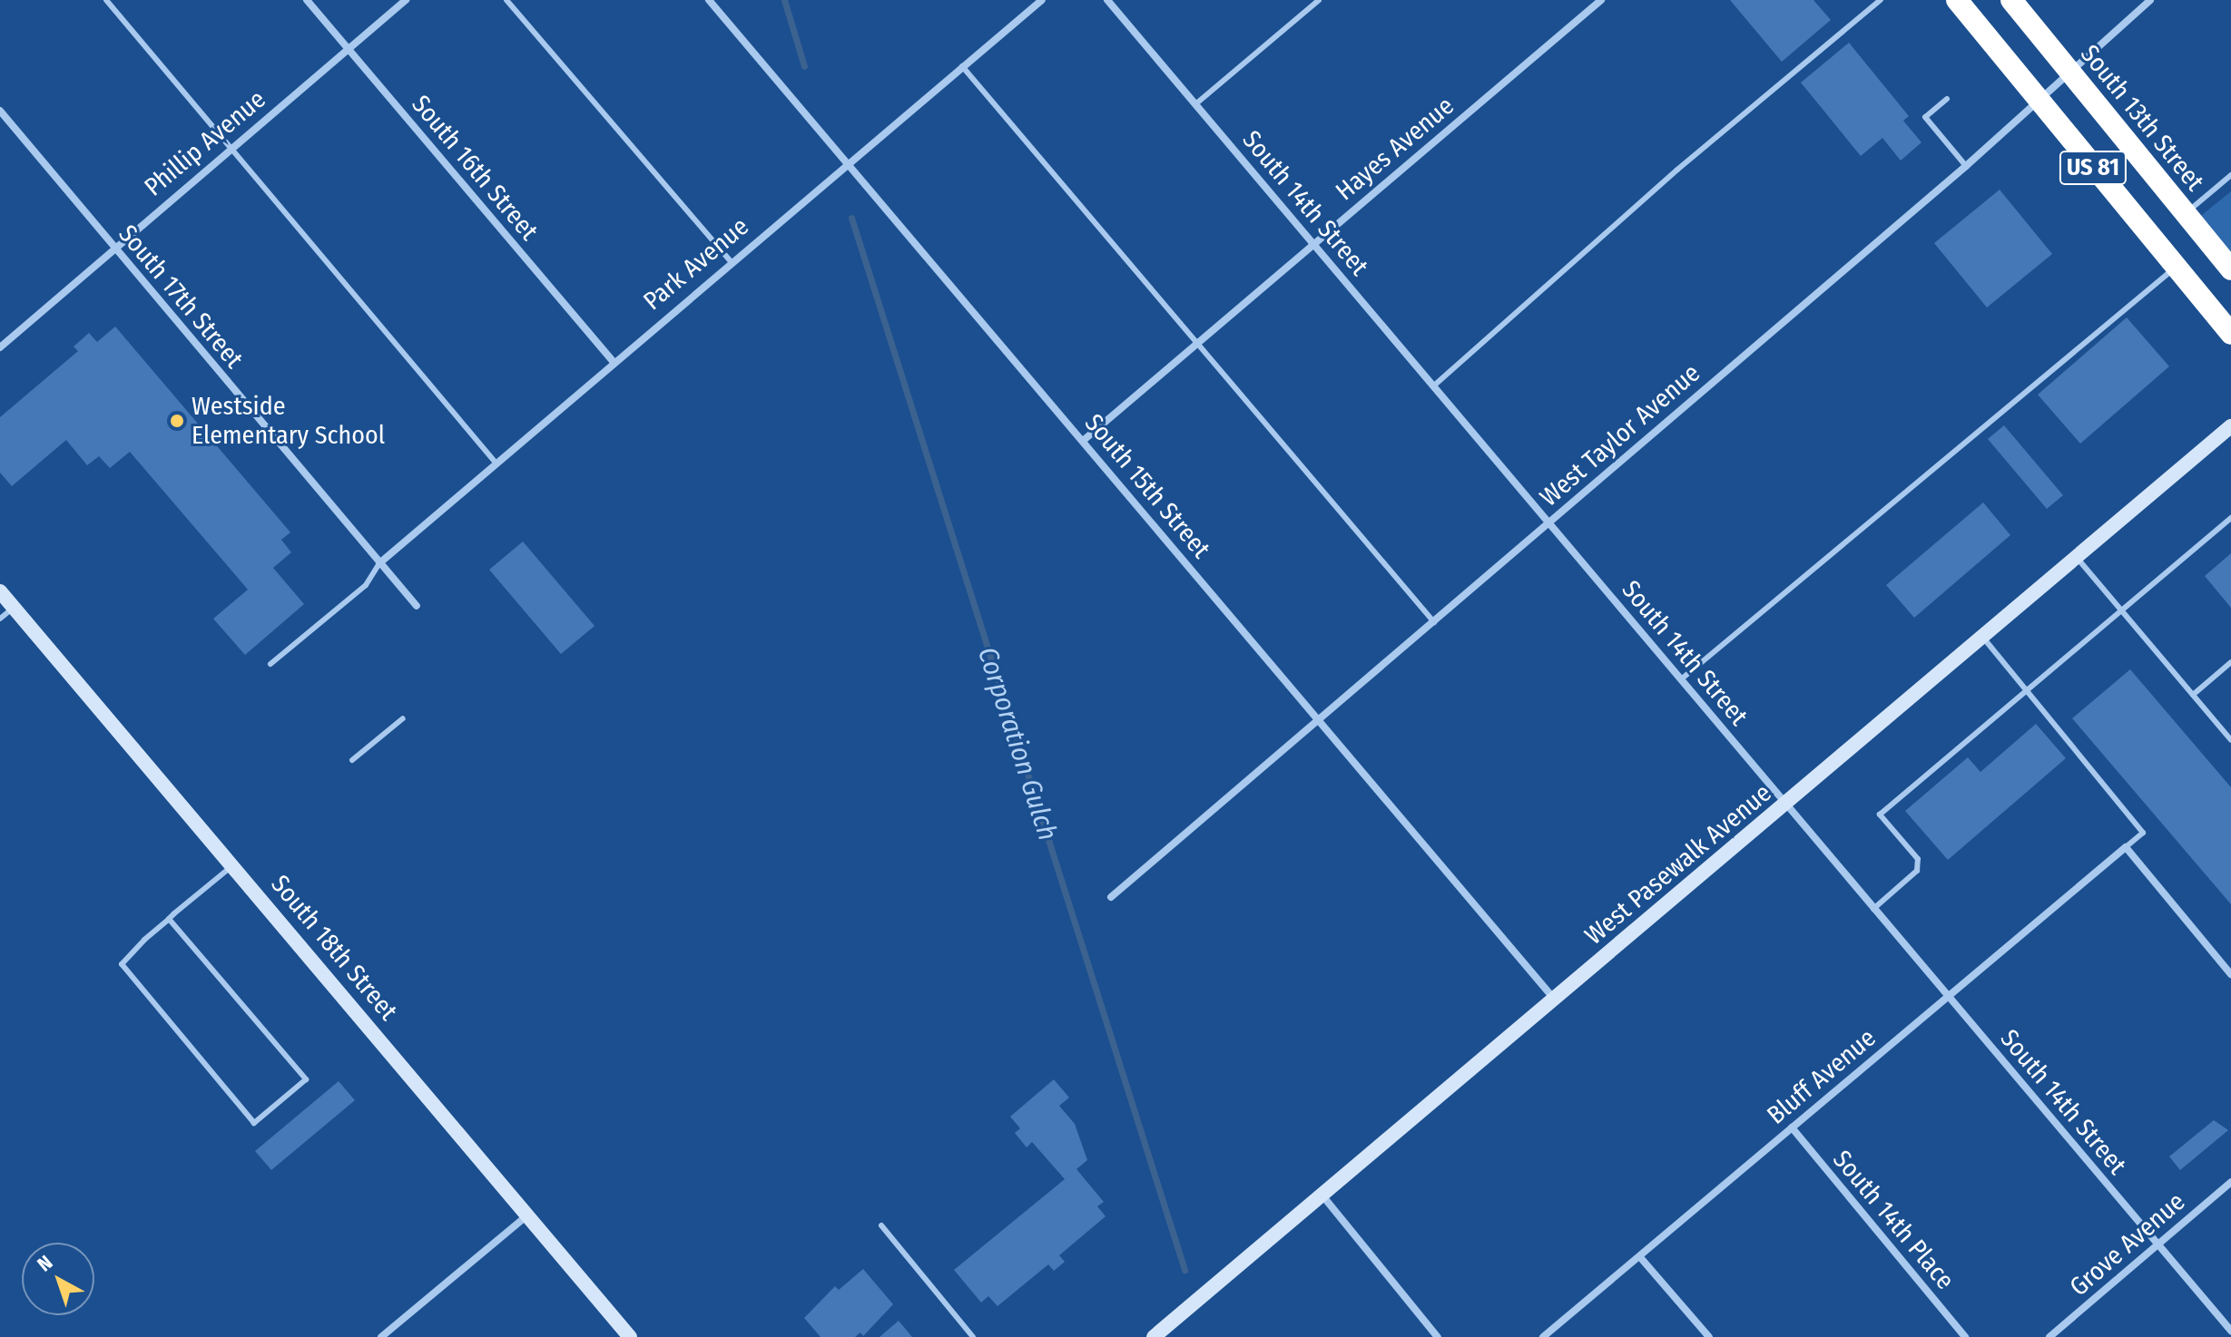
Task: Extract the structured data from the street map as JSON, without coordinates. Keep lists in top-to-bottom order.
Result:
{
  "streets": {
    "highway": ["South 13th Street", "US 81"],
    "street": [
      "Phillip Avenue",
      "Hayes Avenue",
      "South 16th Street",
      "South 14th Street",
      "Park Avenue",
      "South 17th Street",
      "West Taylor Avenue",
      "South 15th Street",
      "West Pasewalk Avenue",
      "South 18th Street",
      "Bluff Avenue",
      "South 14th Place",
      "Grove Avenue"
    ]
  },
  "crossings": [
    ["South 13th Street", "West Taylor Avenue"],
    ["Phillip Avenue", "South 16th Street"],
    ["Phillip Avenue", "South 17th Street"],
    ["Hayes Avenue", "South 14th Street"],
    ["Hayes Avenue", "South 15th Street"],
    ["South 16th Street", "Park Avenue"],
    ["US 81", "West Taylor Avenue"],
    ["South 14th Street", "West Taylor Avenue"],
    ["South 14th Street", "West Pasewalk Avenue"],
    ["South 14th Street", "Bluff Avenue"],
    ["South 14th Street", "Grove Avenue"],
    ["Park Avenue", "South 17th Street"],
    ["Park Avenue", "South 15th Street"],
    ["West Taylor Avenue", "South 15th Street"],
    ["South 15th Street", "West Pasewalk Avenue"],
    ["Bluff Avenue", "South 14th Place"]
  ],
  "water": ["Corporation Gulch"],
  "places": ["Westside Elementary School"],
  "north": "top left"
}
